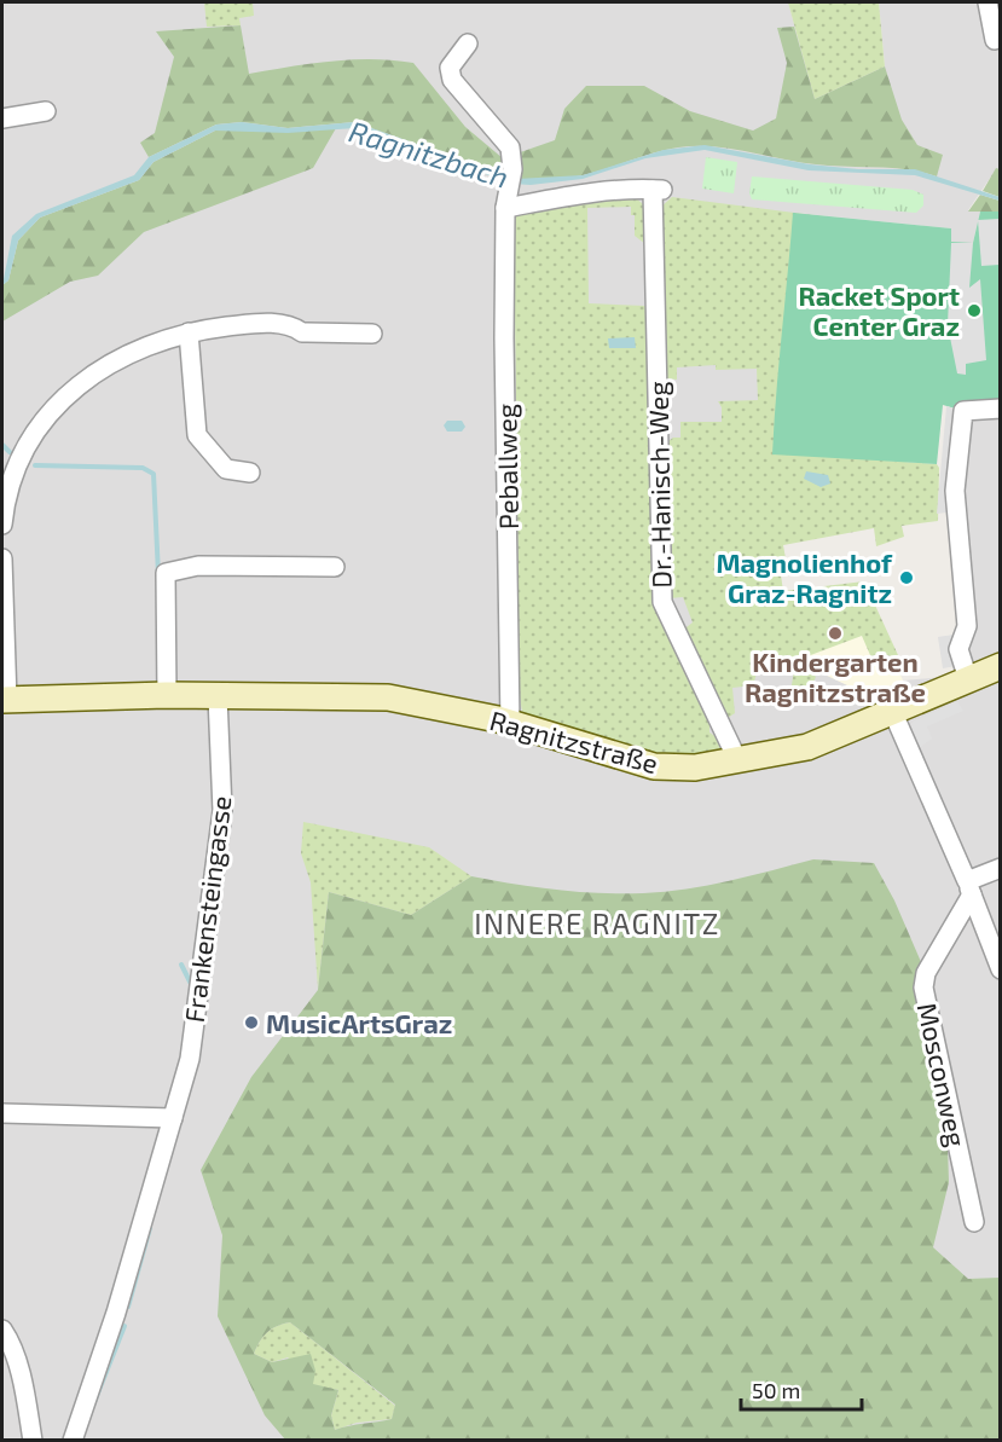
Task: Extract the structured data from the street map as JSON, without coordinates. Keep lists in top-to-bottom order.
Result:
{
  "streets": {
    "main road": ["Ragnitzstraße"],
    "street": [
      "Peballweg",
      "Dr.-Hanisch-Weg",
      "Frankensteingasse",
      "Mosconweg"
    ]
  },
  "crossings": [
    ["Peballweg", "Dr.-Hanisch-Weg"],
    ["Peballweg", "Ragnitzstraße"],
    ["Dr.-Hanisch-Weg", "Ragnitzstraße"],
    ["Ragnitzstraße", "Frankensteingasse"]
  ],
  "districts": ["INNERE RAGNITZ"],
  "water": ["Ragnitzbach"],
  "places": [
    "Racket Sport Center Graz",
    "Magnolienhof Graz-Ragnitz",
    "Kindergarten Ragnitzstraße",
    "MusicArtsGraz"
  ],
  "scale_bar": "50 m"
}
